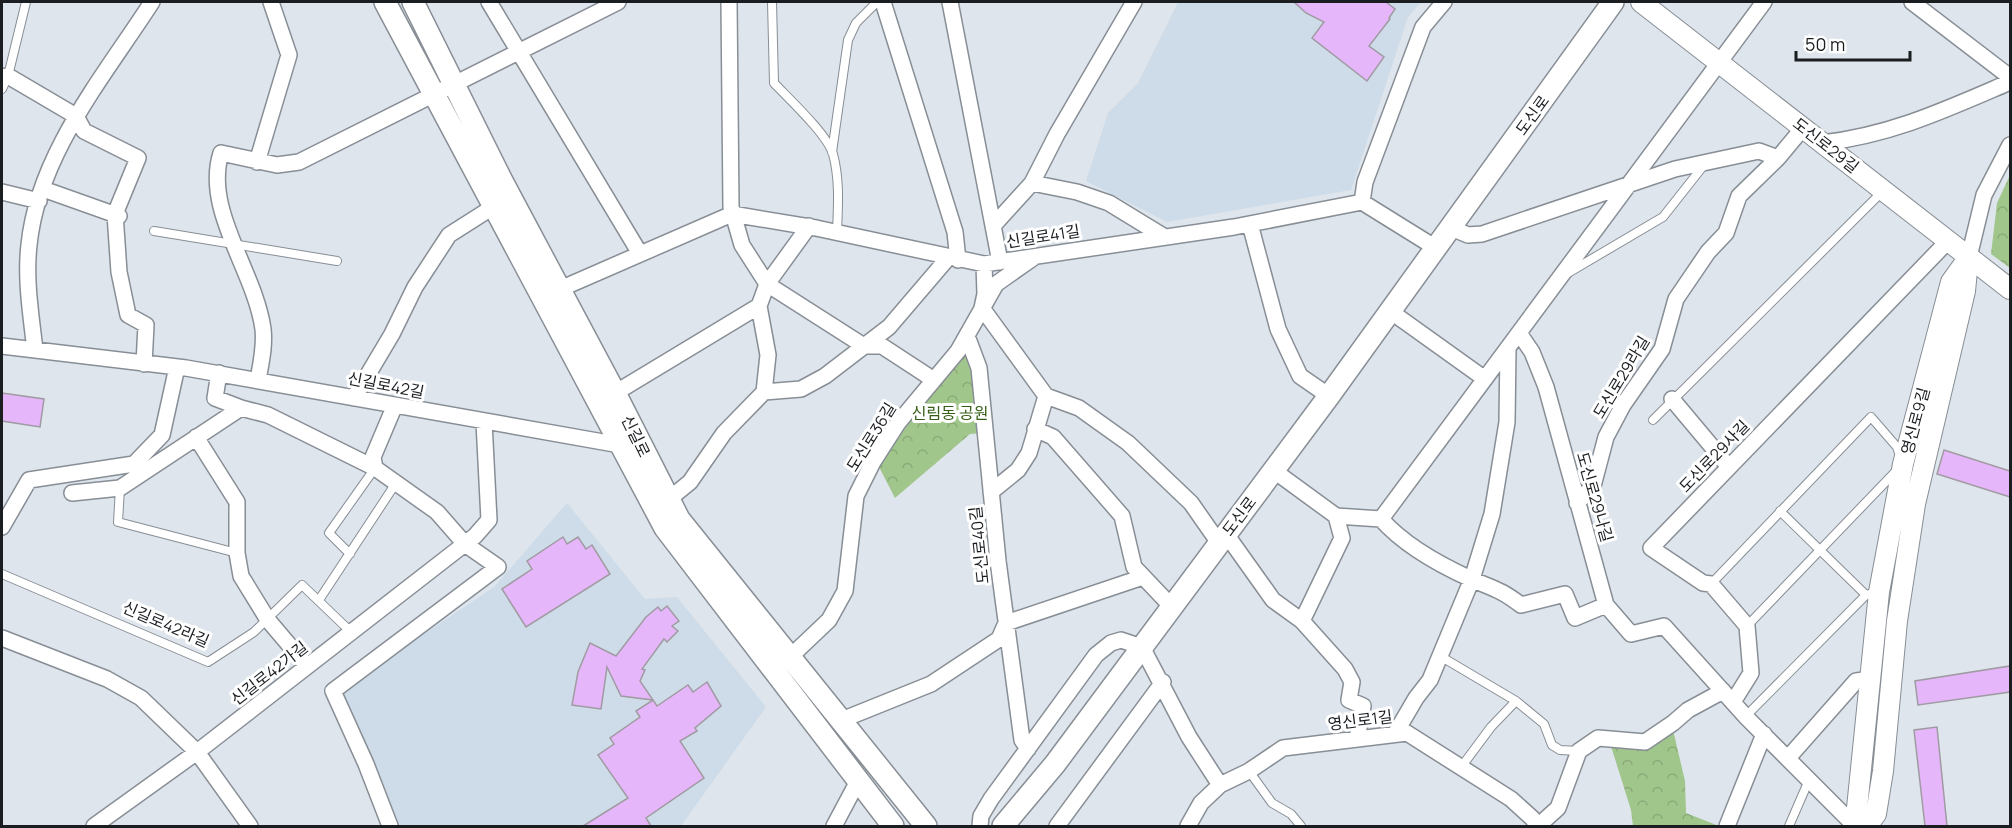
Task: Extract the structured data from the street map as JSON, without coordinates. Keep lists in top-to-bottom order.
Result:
{
  "streets": {
    "main road": ["도신로", "신길로"],
    "street": [
      "도신로29길",
      "신길로41길",
      "도신로29라길",
      "신길로42길",
      "영신로9길",
      "도신로36길",
      "도신로29사길",
      "도신로29나길",
      "도신로40길",
      "신길로42가길",
      "영신로1길"
    ],
    "lane": ["신길로42라길"]
  },
  "crossings": [
    ["도신로29길", "도신로29라길"],
    ["도신로29길", "영신로9길"],
    ["도신로29길", "도신로29사길"],
    ["신길로41길", "도신로36길"],
    ["도신로29라길", "도신로29나길"],
    ["신길로42길", "신길로"],
    ["신길로42길", "신길로42가길"],
    ["신길로", "도신로36길"],
    ["도신로36길", "도신로40길"],
    ["신길로42라길", "신길로42가길"]
  ],
  "parks": ["신림동 공원"],
  "scale_bar": "50 m"
}
